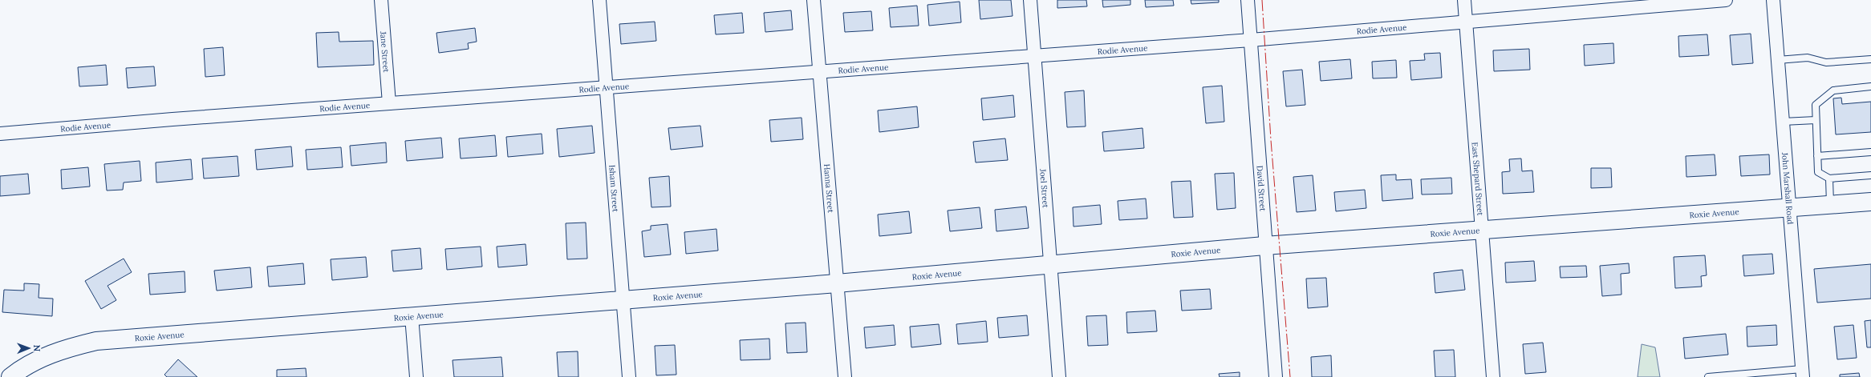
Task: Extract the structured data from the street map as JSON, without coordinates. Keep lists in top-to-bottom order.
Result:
{
  "streets": {
    "street": [
      "Rodie Avenue",
      "Jane Street",
      "East Shepard Street",
      "Isham Street",
      "Hanna Street",
      "Joel Street",
      "David Street",
      "John Marshall Road",
      "Roxie Avenue"
    ]
  },
  "crossings": [
    ["Rodie Avenue", "Jane Street"],
    ["Rodie Avenue", "East Shepard Street"],
    ["Rodie Avenue", "Isham Street"],
    ["Rodie Avenue", "Hanna Street"],
    ["Rodie Avenue", "Joel Street"],
    ["Rodie Avenue", "David Street"],
    ["East Shepard Street", "Roxie Avenue"],
    ["Isham Street", "Roxie Avenue"],
    ["Hanna Street", "Roxie Avenue"],
    ["Joel Street", "Roxie Avenue"],
    ["David Street", "Roxie Avenue"],
    ["John Marshall Road", "Roxie Avenue"]
  ],
  "north": "right"
}
